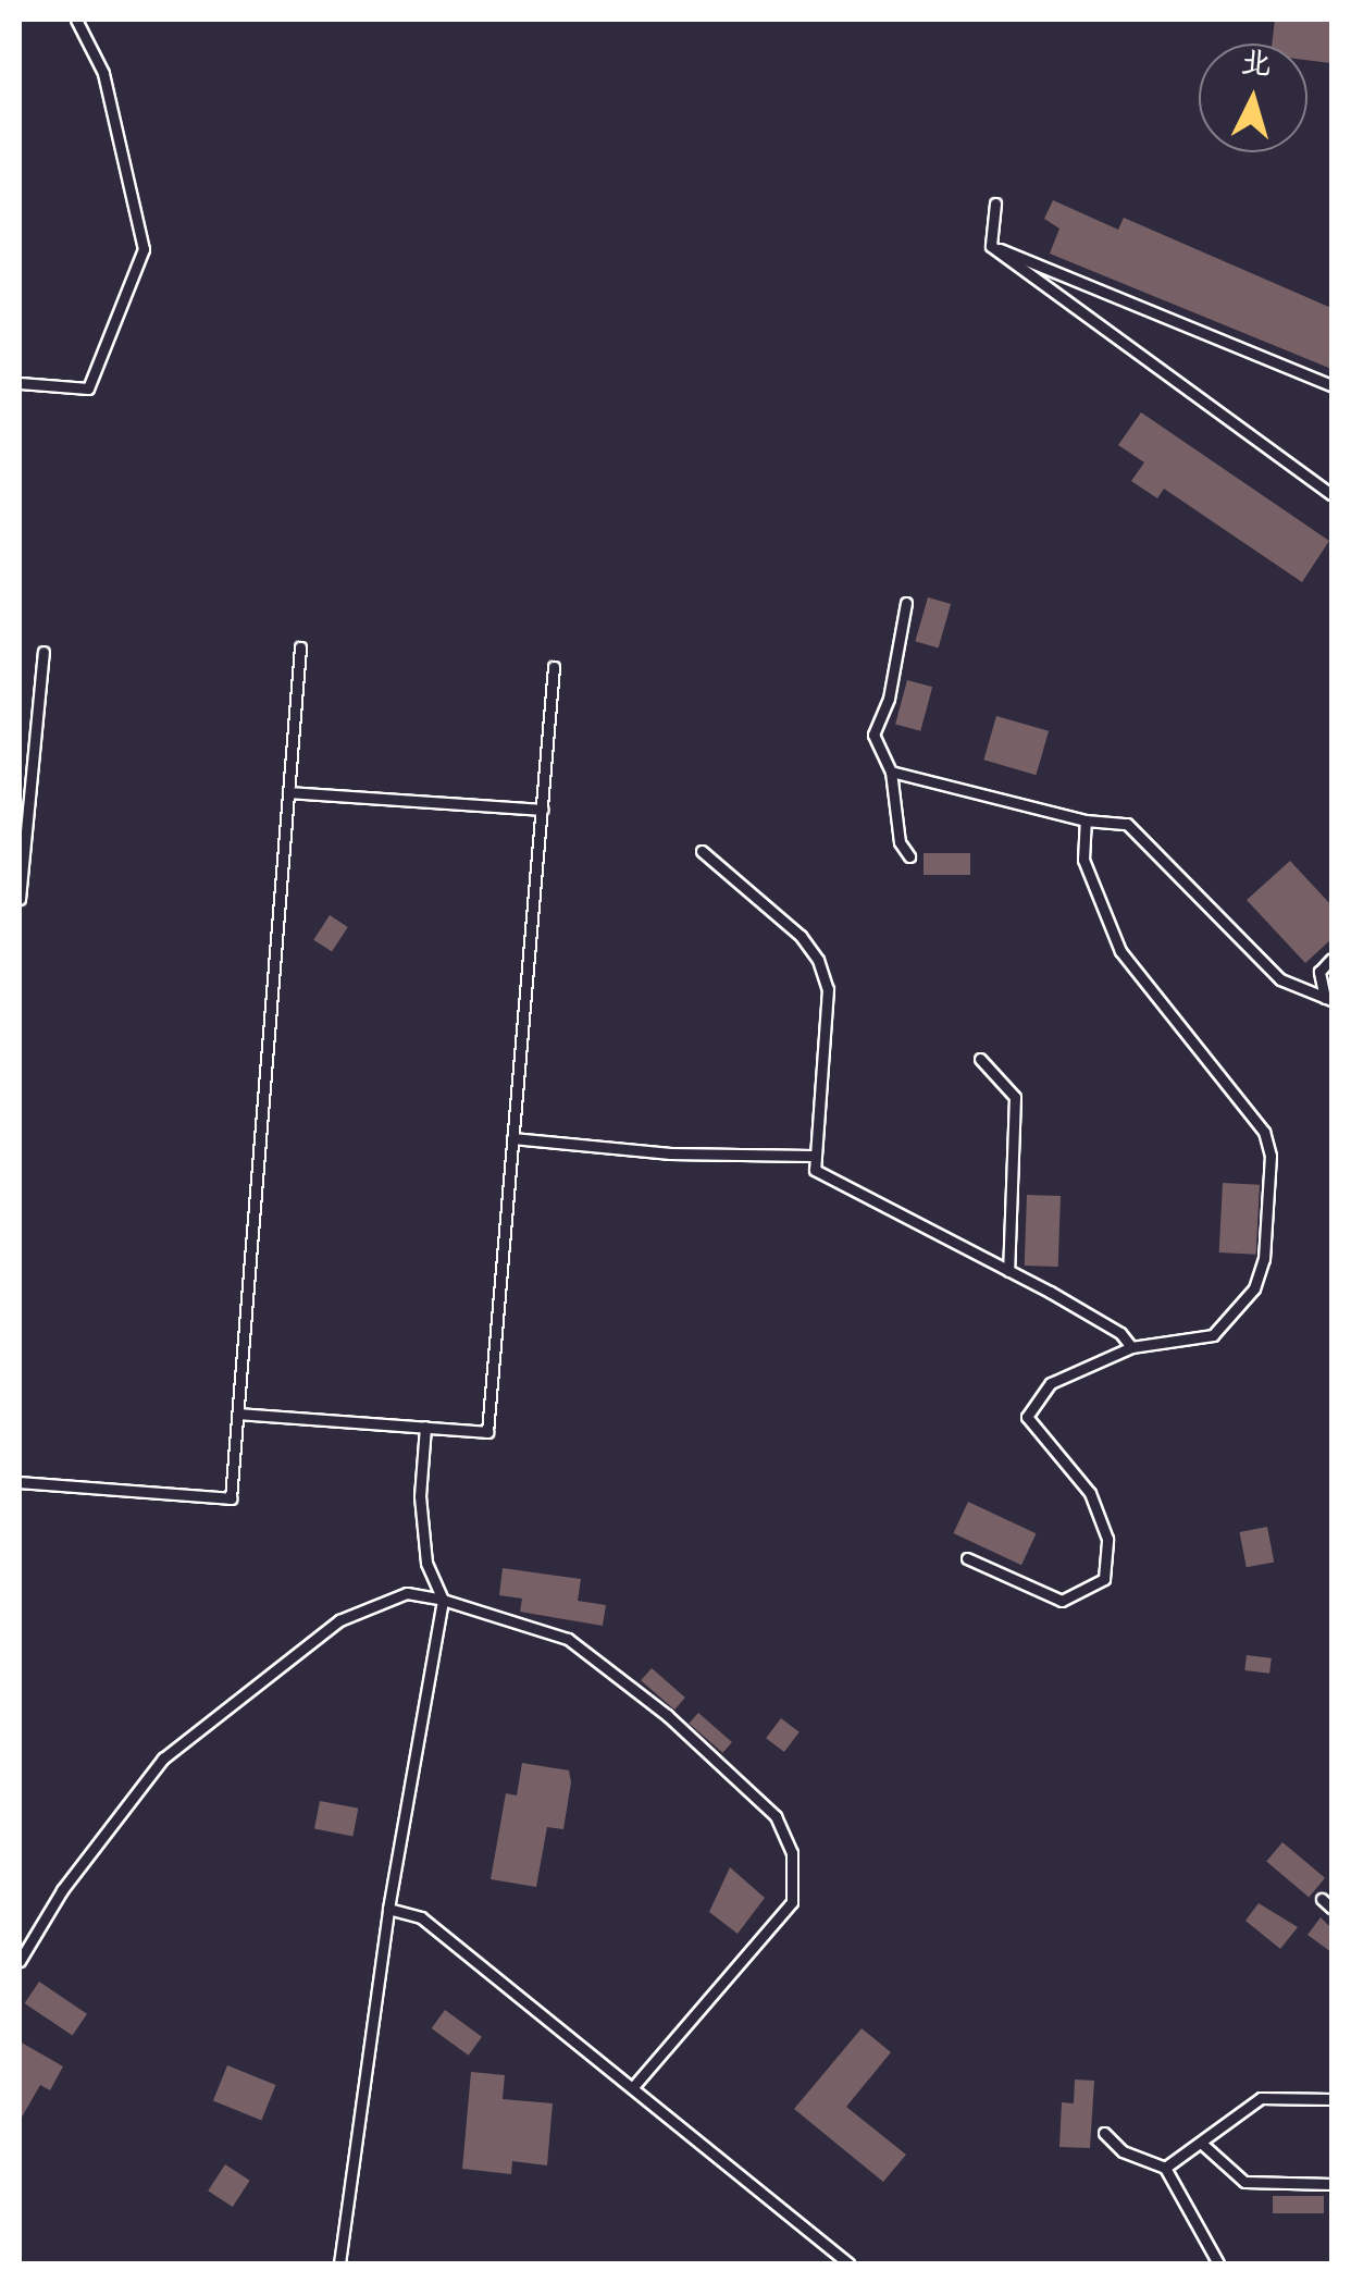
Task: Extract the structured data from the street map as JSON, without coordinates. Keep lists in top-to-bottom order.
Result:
{
  "north": "top"
}
